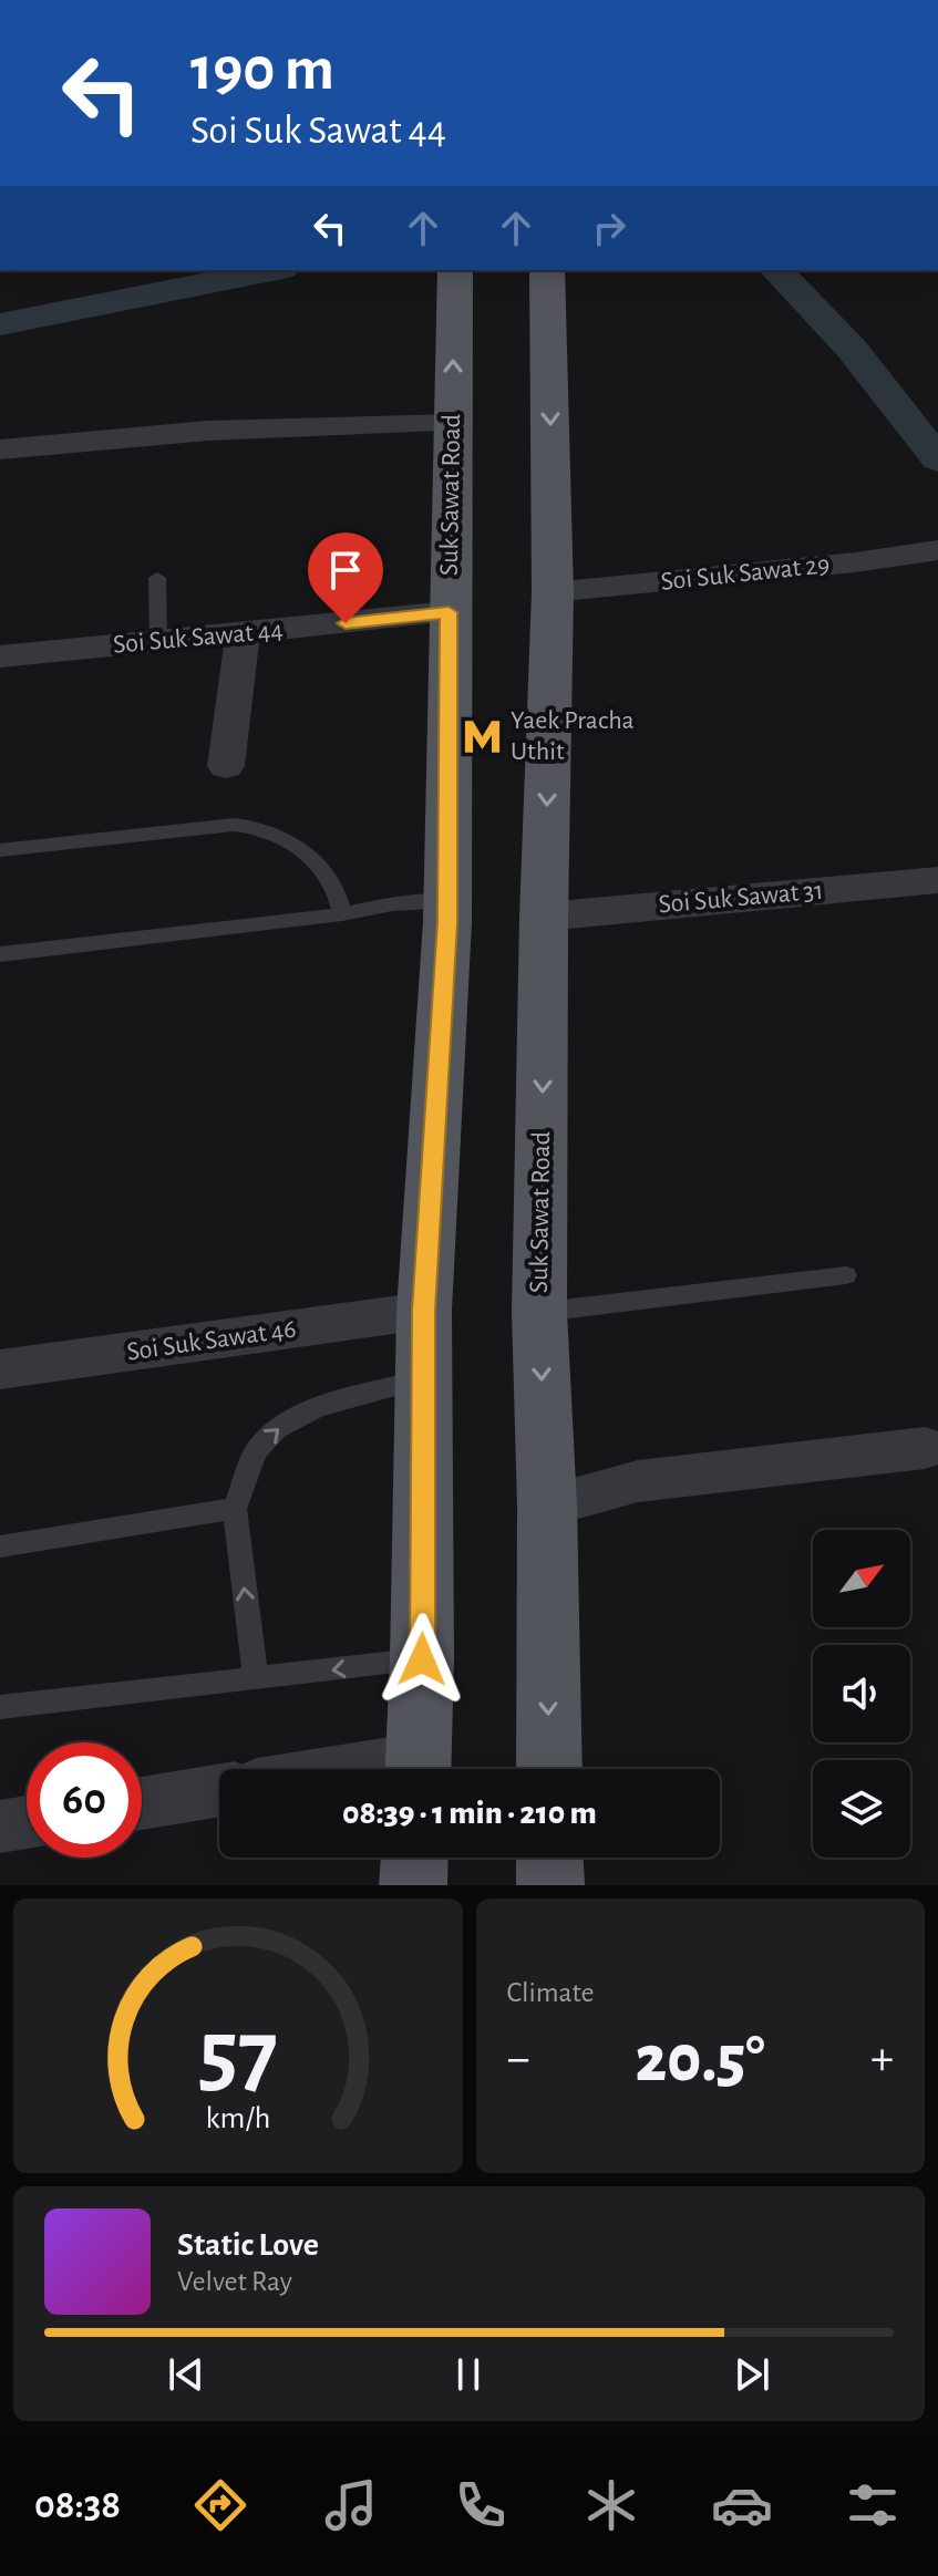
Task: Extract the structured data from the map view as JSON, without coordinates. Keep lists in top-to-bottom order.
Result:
{
  "streets": {
    "main road": ["Suk Sawat Road"],
    "street": [
      "Soi Suk Sawat 29",
      "Soi Suk Sawat 44",
      "Soi Suk Sawat 31",
      "Soi Suk Sawat 46"
    ]
  },
  "crossings": [
    ["Suk Sawat Road", "Soi Suk Sawat 29"],
    ["Suk Sawat Road", "Soi Suk Sawat 44"],
    ["Suk Sawat Road", "Soi Suk Sawat 31"],
    ["Suk Sawat Road", "Soi Suk Sawat 46"]
  ],
  "places": {
    "metro station": ["Yaek Pracha Uthit"]
  },
  "north": "top right",
  "page": {
    "turn": ["190 m", "Soi Suk Sawat 44"],
    "limit": "60",
    "trip": "08:39 · 1 min · 210 m",
    "tile": "Climate",
    "heat": ["−", "20.5°", "+"],
    "song": ["Static Love", "Velvet Ray"],
    "tabs": "08:38",
    "gauge": ["57", "km/h"]
  }
}
